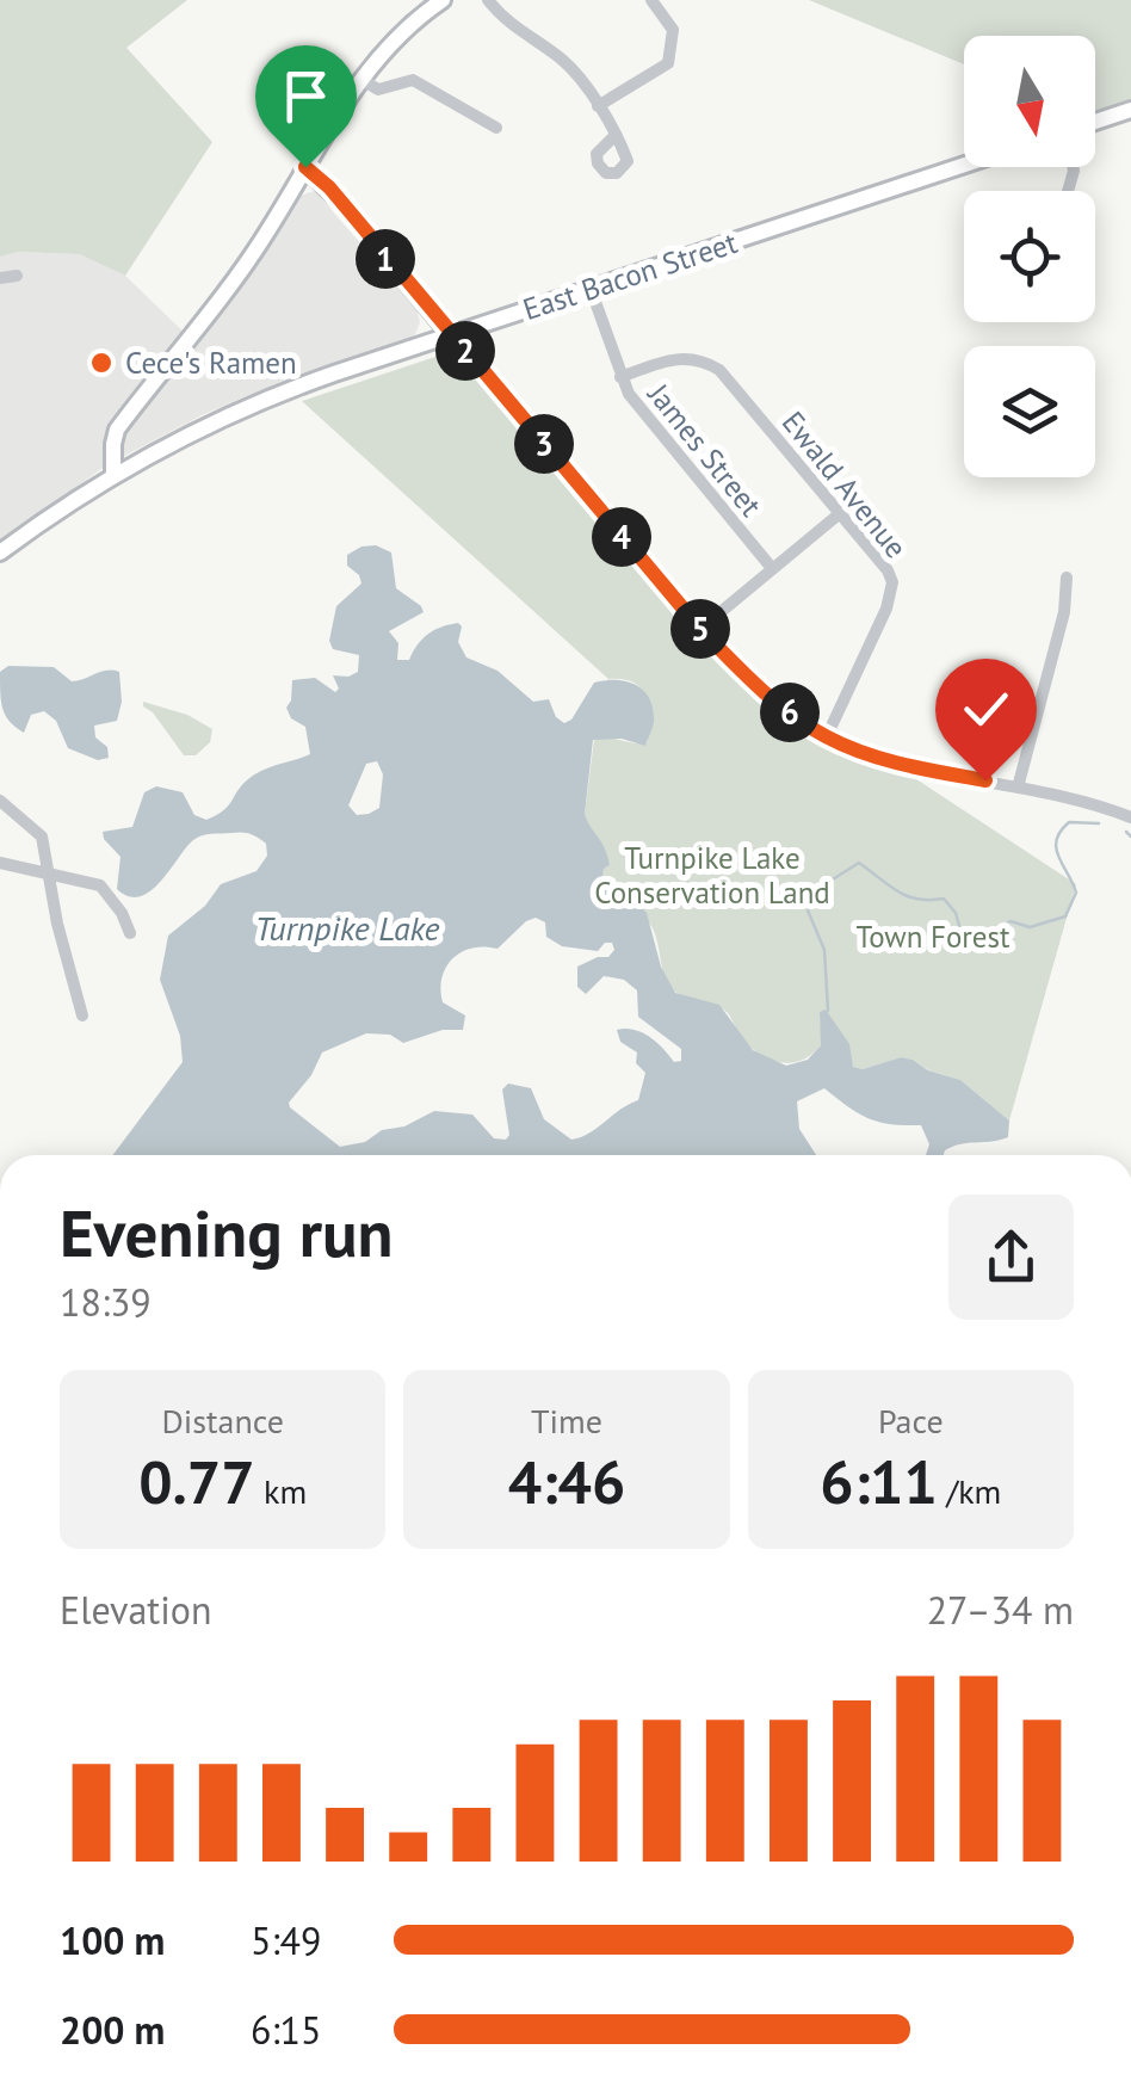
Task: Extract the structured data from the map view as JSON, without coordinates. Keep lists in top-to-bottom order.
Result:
{
  "streets": {
    "main road": ["East Bacon Street"],
    "street": ["James Street", "Ewald Avenue"]
  },
  "crossings": [
    ["East Bacon Street", "James Street"],
    ["James Street", "Ewald Avenue"]
  ],
  "water": ["Turnpike Lake"],
  "parks": ["Turnpike Lake Conservation Land", "Town Forest"],
  "places": ["Cece's Ramen"],
  "north": "bottom",
  "page": {
    "pins": [
      "1",
      "2",
      "3",
      "4",
      "5",
      "6"
    ],
    "heading": ["Evening run", "18:39"],
    "stats": [
      ["Distance", "0.77 km"],
      ["Time", "4:46"],
      ["Pace", "6:11 /km"]
    ],
    "chart": ["Elevation", "27–34 m"],
    "list": [
      {
        "name": "100 m",
        "note": "5:49"
      },
      {
        "name": "200 m",
        "note": "6:15"
      }
    ]
  }
}
